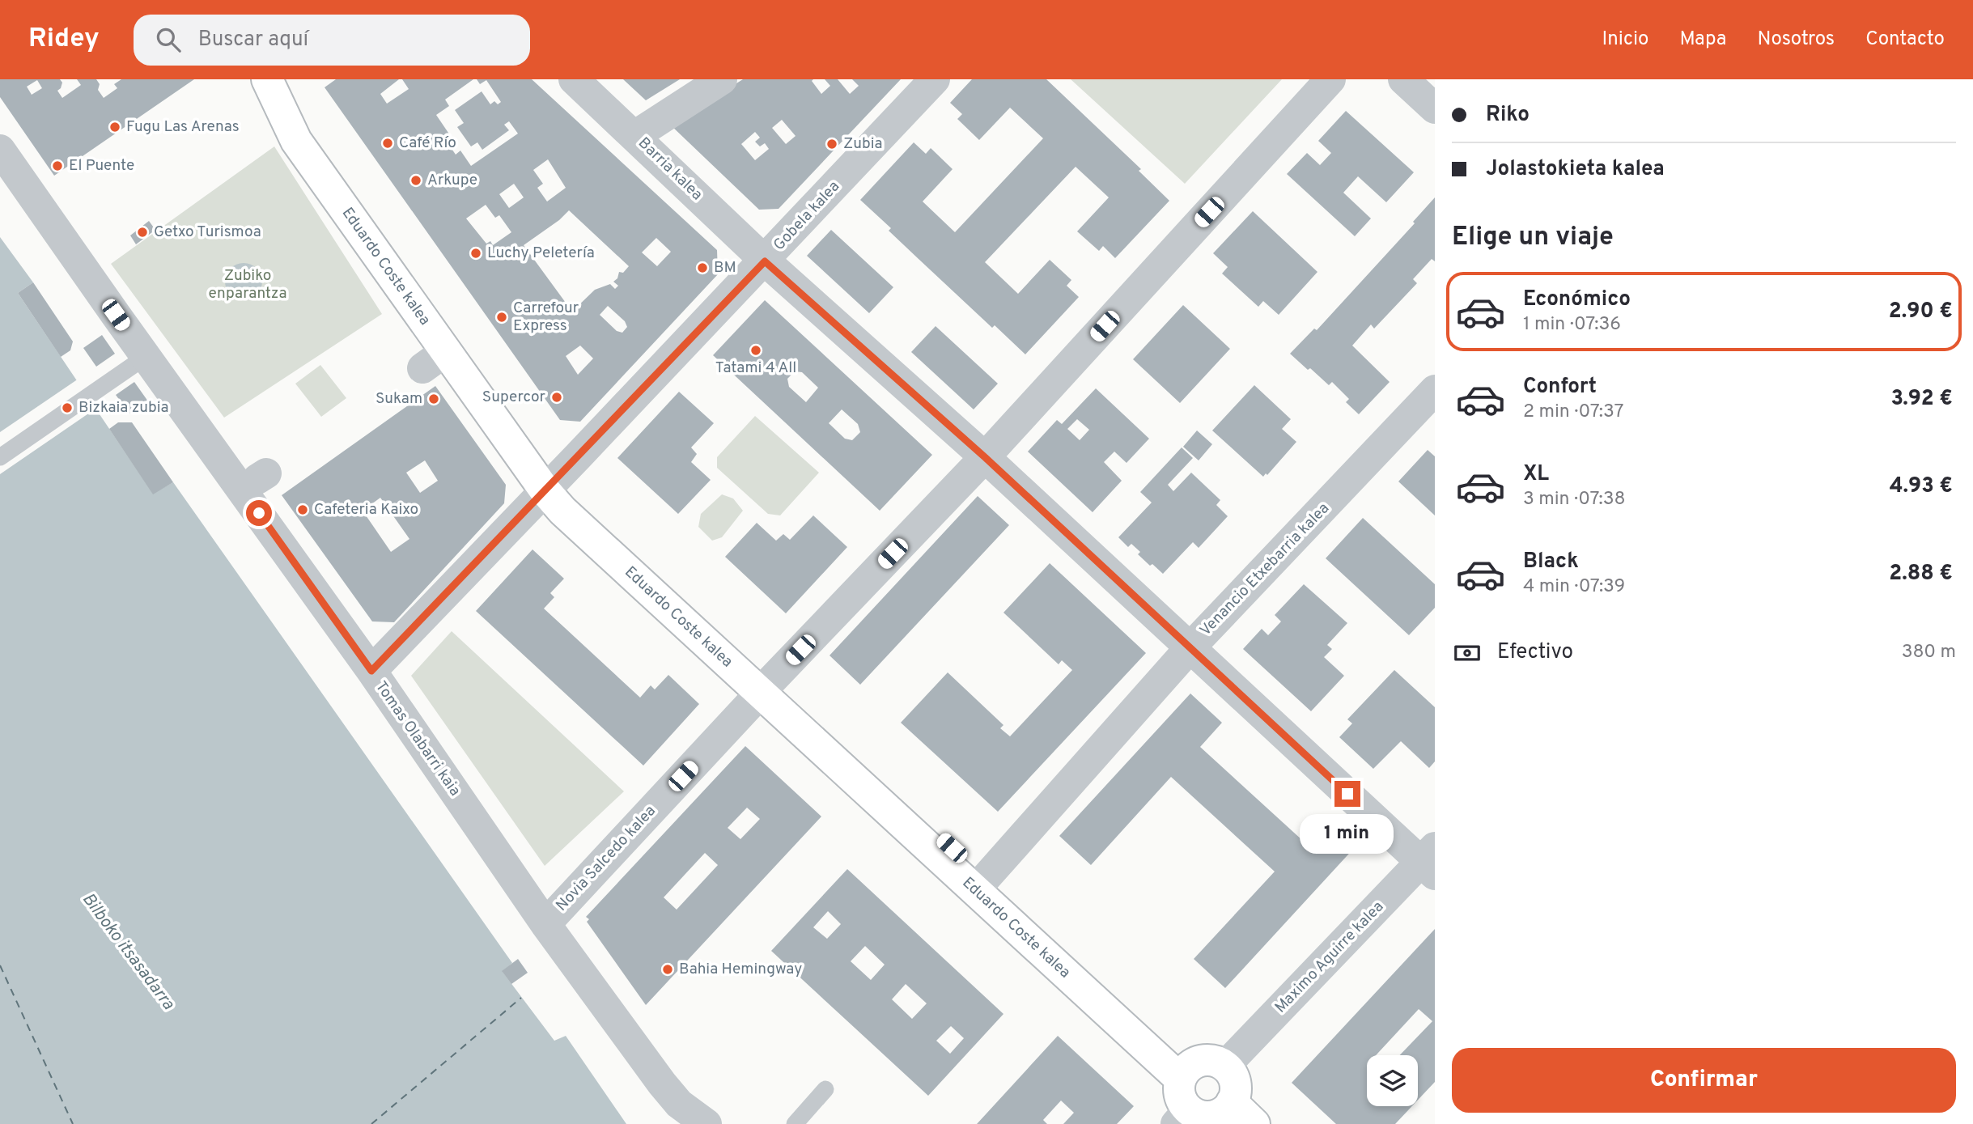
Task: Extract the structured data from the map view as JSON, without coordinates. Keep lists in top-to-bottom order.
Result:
{
  "streets": {
    "main road": ["Eduardo Coste kalea"],
    "street": [
      "Barria kalea",
      "Gobela kalea",
      "Venancio Etxebarria kalea",
      "Tomas Olabarri kaia",
      "Novia Salcedo kalea",
      "Maximo Aguirre kalea"
    ]
  },
  "crossings": [
    ["Barria kalea", "Gobela kalea"],
    ["Barria kalea", "Venancio Etxebarria kalea"],
    ["Barria kalea", "Novia Salcedo kalea"],
    ["Barria kalea", "Maximo Aguirre kalea"],
    ["Gobela kalea", "Eduardo Coste kalea"],
    ["Gobela kalea", "Tomas Olabarri kaia"],
    ["Eduardo Coste kalea", "Venancio Etxebarria kalea"],
    ["Eduardo Coste kalea", "Novia Salcedo kalea"],
    ["Eduardo Coste kalea", "Maximo Aguirre kalea"],
    ["Tomas Olabarri kaia", "Novia Salcedo kalea"]
  ],
  "water": ["Bilboko itsasadarra"],
  "parks": ["Zubiko enparantza"],
  "places": [
    "Fugu Las Arenas",
    "Café Río",
    "Zubia",
    "El Puente",
    "Arkupe",
    "Getxo Turismoa",
    "Luchy Peletería",
    "BM",
    "Carrefour Express",
    "Tatami 4 All",
    "Supercor",
    "Sukam",
    "Bizkaia zubia",
    "Cafeteria Kaixo",
    "Bahia Hemingway"
  ],
  "page": {
    "header": "Ridey",
    "search": "Buscar aquí",
    "nav": [
      "Inicio",
      "Mapa",
      "Nosotros",
      "Contacto"
    ],
    "banner": ["Riko", "Jolastokieta kalea"],
    "heading": "Elige un viaje",
    "list": [
      {
        "name": "Económico",
        "note": "1 min · 07:36",
        "value": "2.90 €"
      },
      {
        "name": "Confort",
        "note": "2 min · 07:37",
        "value": "3.92 €"
      },
      {
        "name": "XL",
        "note": "3 min · 07:38",
        "value": "4.93 €"
      },
      {
        "name": "Black",
        "note": "4 min · 07:39",
        "value": "2.88 €"
      }
    ],
    "pay": ["Efectivo", "380 m"],
    "bubble": "1 min",
    "buttons": "Confirmar"
  }
}
